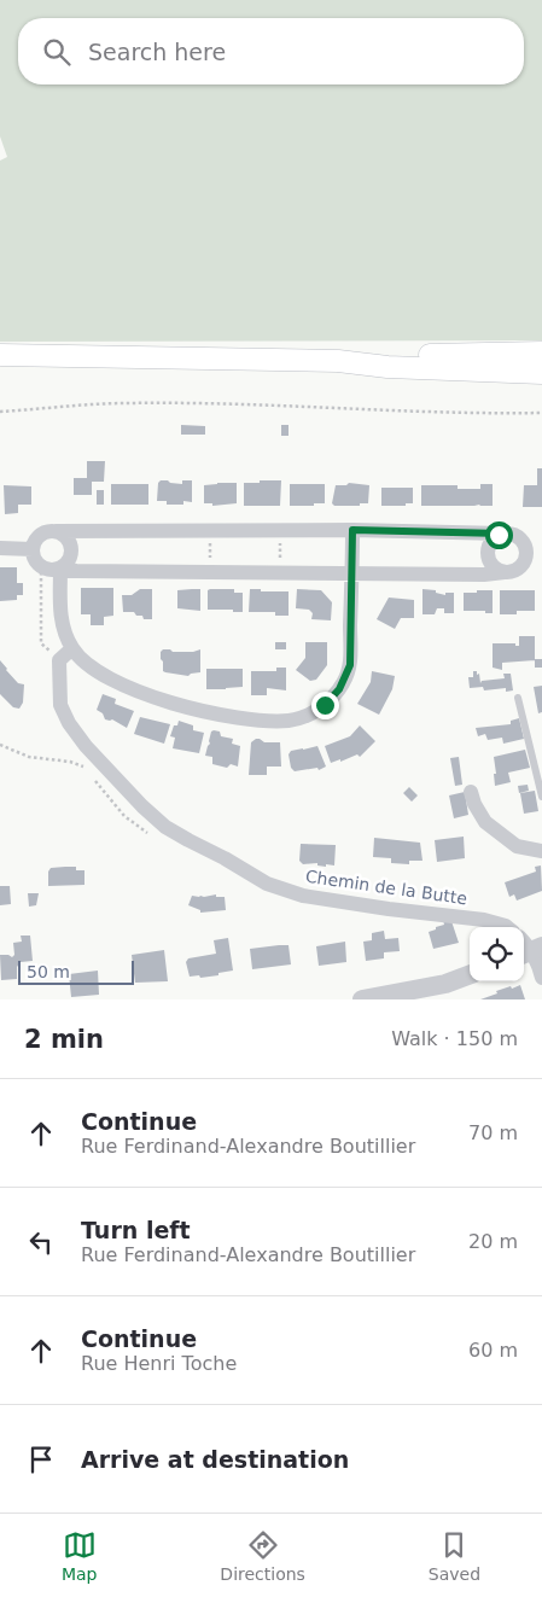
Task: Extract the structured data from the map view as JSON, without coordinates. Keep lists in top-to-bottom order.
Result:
{
  "streets": {
    "street": ["Chemin de la Butte"]
  },
  "scale_bar": "50 m",
  "page": {
    "search": "Search here",
    "scale": "50 m",
    "heading": ["2 min", "Walk · 150 m"],
    "list": [
      ["Continue", "Rue Ferdinand-Alexandre Boutillier", "70 m"],
      ["Turn left", "Rue Ferdinand-Alexandre Boutillier", "20 m"],
      ["Continue", "Rue Henri Toche", "60 m"],
      "Arrive at destination"
    ],
    "nav": ["Map", "Directions", "Saved"]
  }
}
